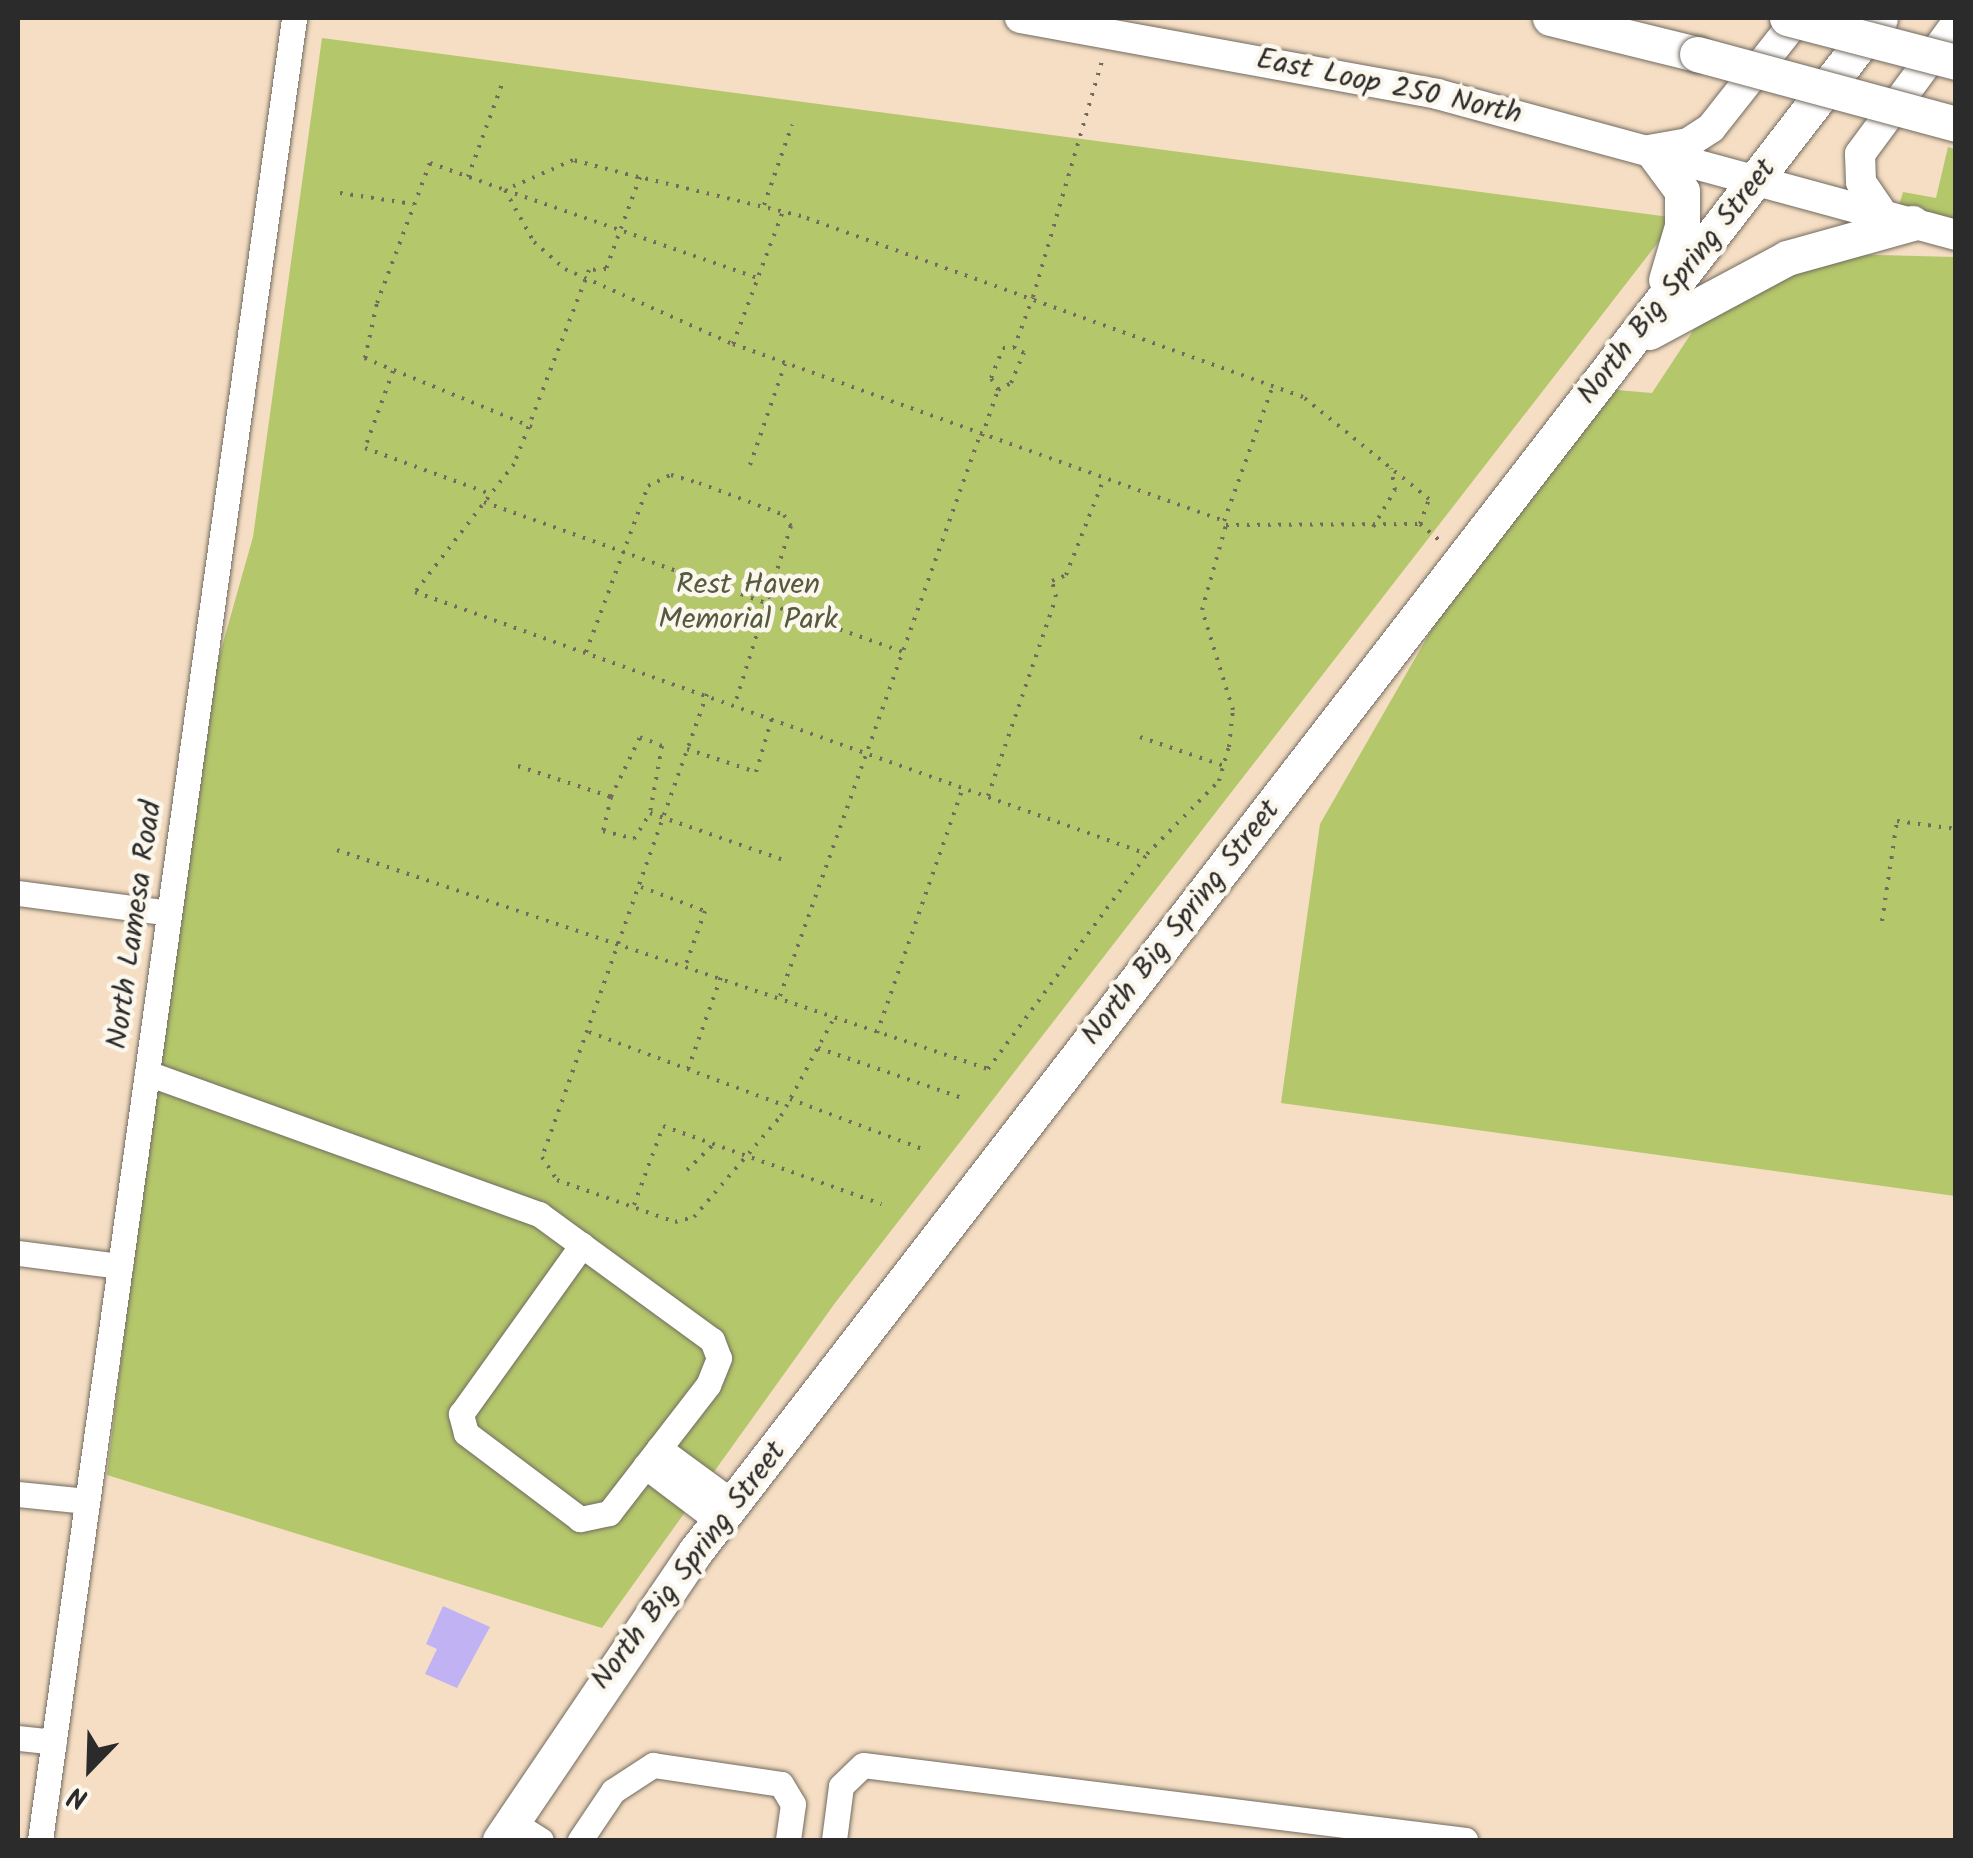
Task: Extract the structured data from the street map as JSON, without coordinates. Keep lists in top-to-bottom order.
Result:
{
  "streets": {
    "highway": ["North Big Spring Street"],
    "main road": ["East Loop 250 North"],
    "street": ["North Lamesa Road"]
  },
  "crossings": [
    ["East Loop 250 North", "North Big Spring Street"]
  ],
  "parks": ["Rest Haven Memorial Park"],
  "north": "bottom left"
}
